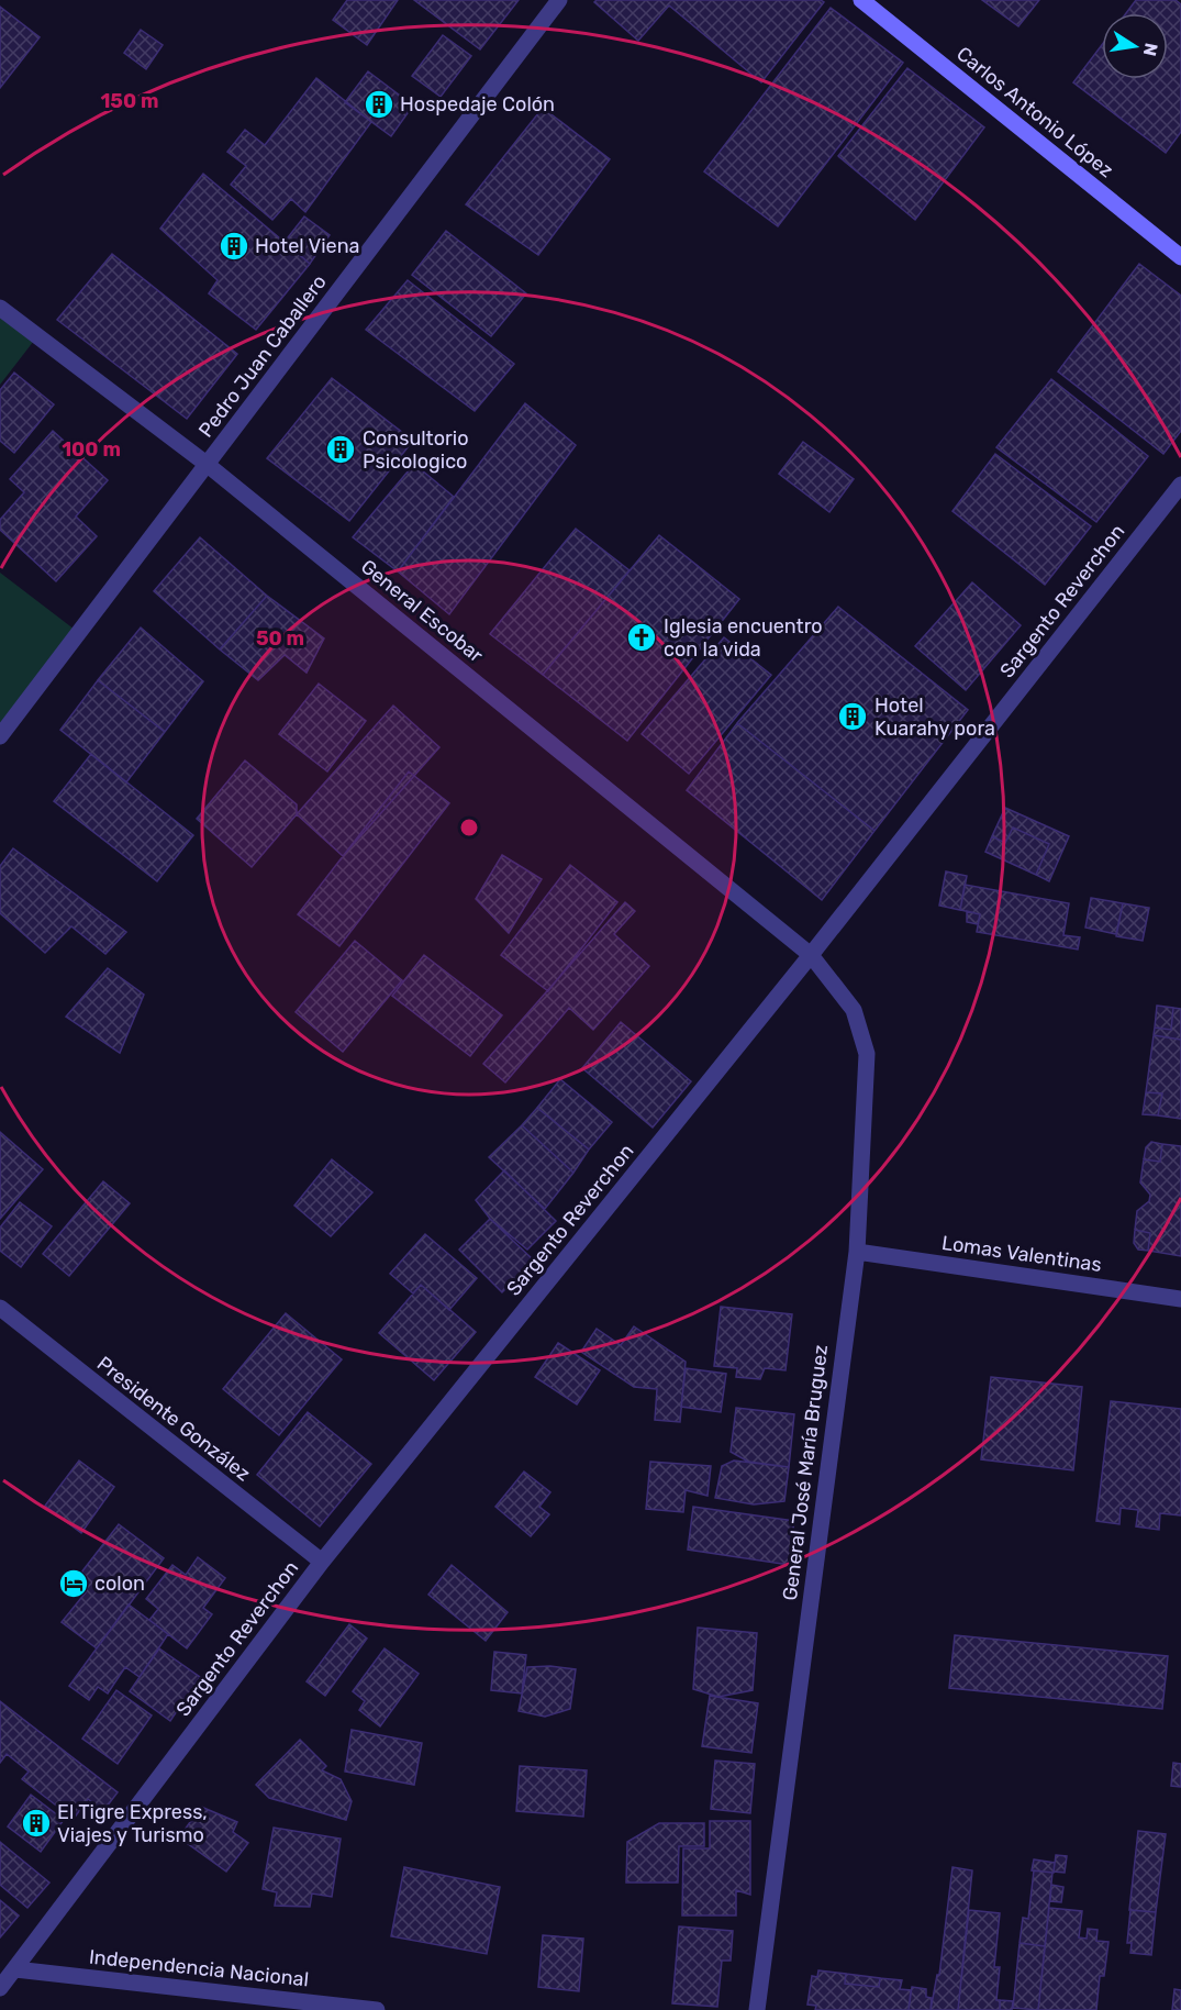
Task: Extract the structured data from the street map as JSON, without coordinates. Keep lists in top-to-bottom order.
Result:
{
  "streets": {
    "main road": ["Carlos Antonio López"],
    "street": [
      "Pedro Juan Caballero",
      "Sargento Reverchon",
      "General Escobar",
      "Lomas Valentinas",
      "Presidente González",
      "General José María Bruguez",
      "Independencia Nacional"
    ]
  },
  "crossings": [
    ["Pedro Juan Caballero", "General Escobar"],
    ["Sargento Reverchon", "General Escobar"],
    ["Sargento Reverchon", "Presidente González"],
    ["Sargento Reverchon", "General José María Bruguez"],
    ["Sargento Reverchon", "Independencia Nacional"],
    ["General Escobar", "General José María Bruguez"],
    ["Lomas Valentinas", "General José María Bruguez"]
  ],
  "places": {
    "building": [
      "Hospedaje Colón",
      "Hotel Viena",
      "Consultorio Psicologico",
      "Hotel Kuarahy pora",
      "El Tigre Express, Viajes y Turismo"
    ],
    "church": ["Iglesia encuentro con la vida"],
    "hotel": ["colon"]
  },
  "north": "right",
  "rings": ["150 m", "100 m", "50 m"]
}
